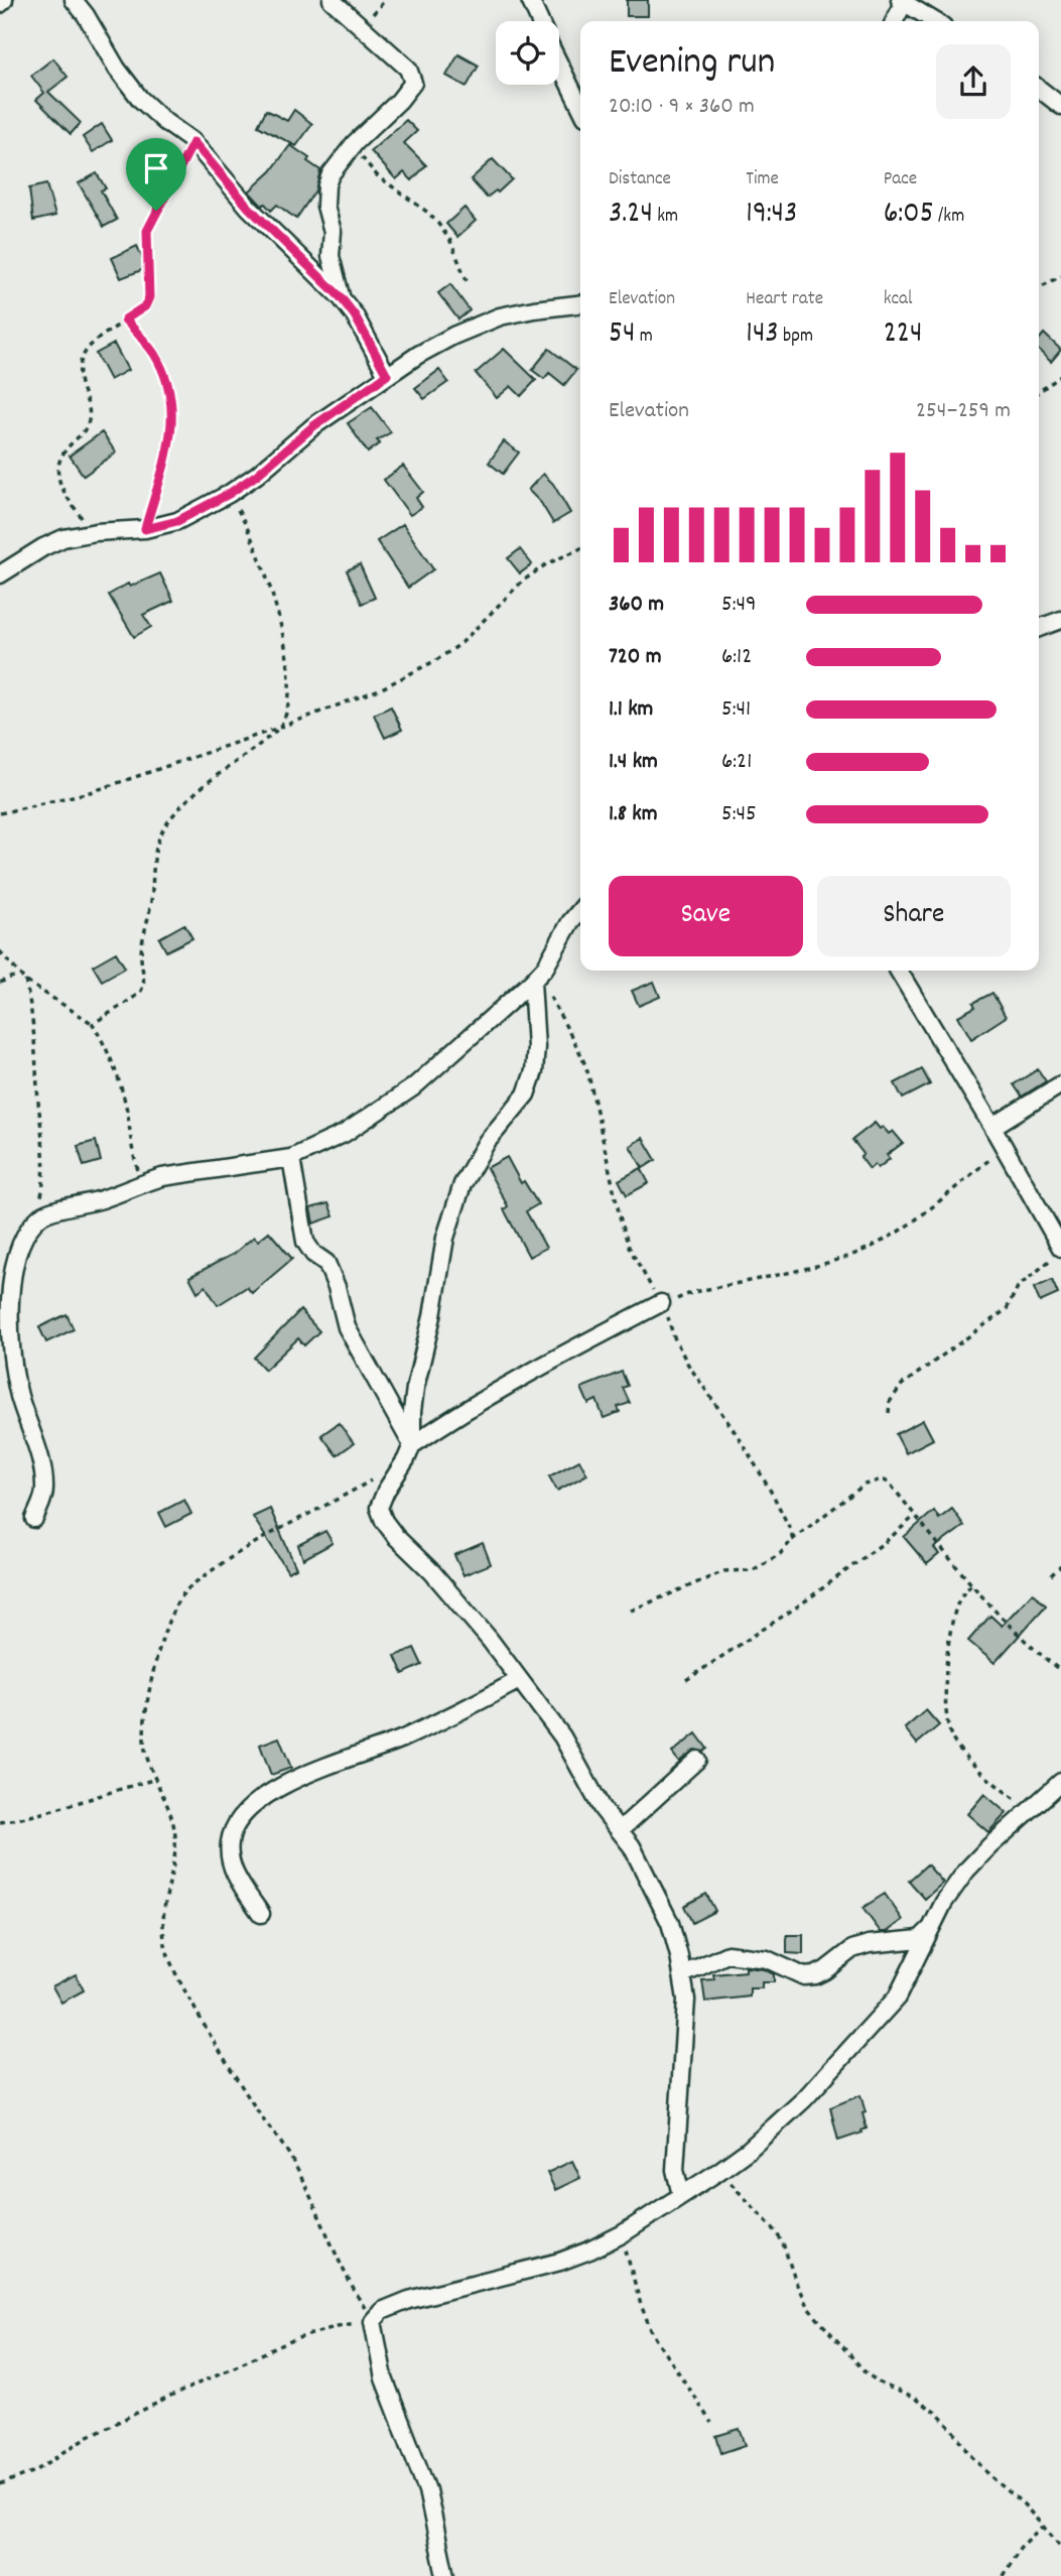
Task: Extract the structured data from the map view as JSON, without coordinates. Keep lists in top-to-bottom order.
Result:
{
  "page": {
    "heading": ["Evening run", "20:10 · 9 × 360 m"],
    "stats": [
      ["Distance", "3.24 km"],
      ["Time", "19:43"],
      ["Pace", "6:05 /km"],
      ["Elevation", "54 m"],
      ["Heart rate", "143 bpm"],
      ["kcal", "224"]
    ],
    "chart": ["Elevation", "254–259 m"],
    "list": [
      {
        "name": "360 m",
        "note": "5:49"
      },
      {
        "name": "720 m",
        "note": "6:12"
      },
      {
        "name": "1.1 km",
        "note": "5:41"
      },
      {
        "name": "1.4 km",
        "note": "6:21"
      },
      {
        "name": "1.8 km",
        "note": "5:45"
      }
    ],
    "buttons": ["Save", "Share"]
  }
}
